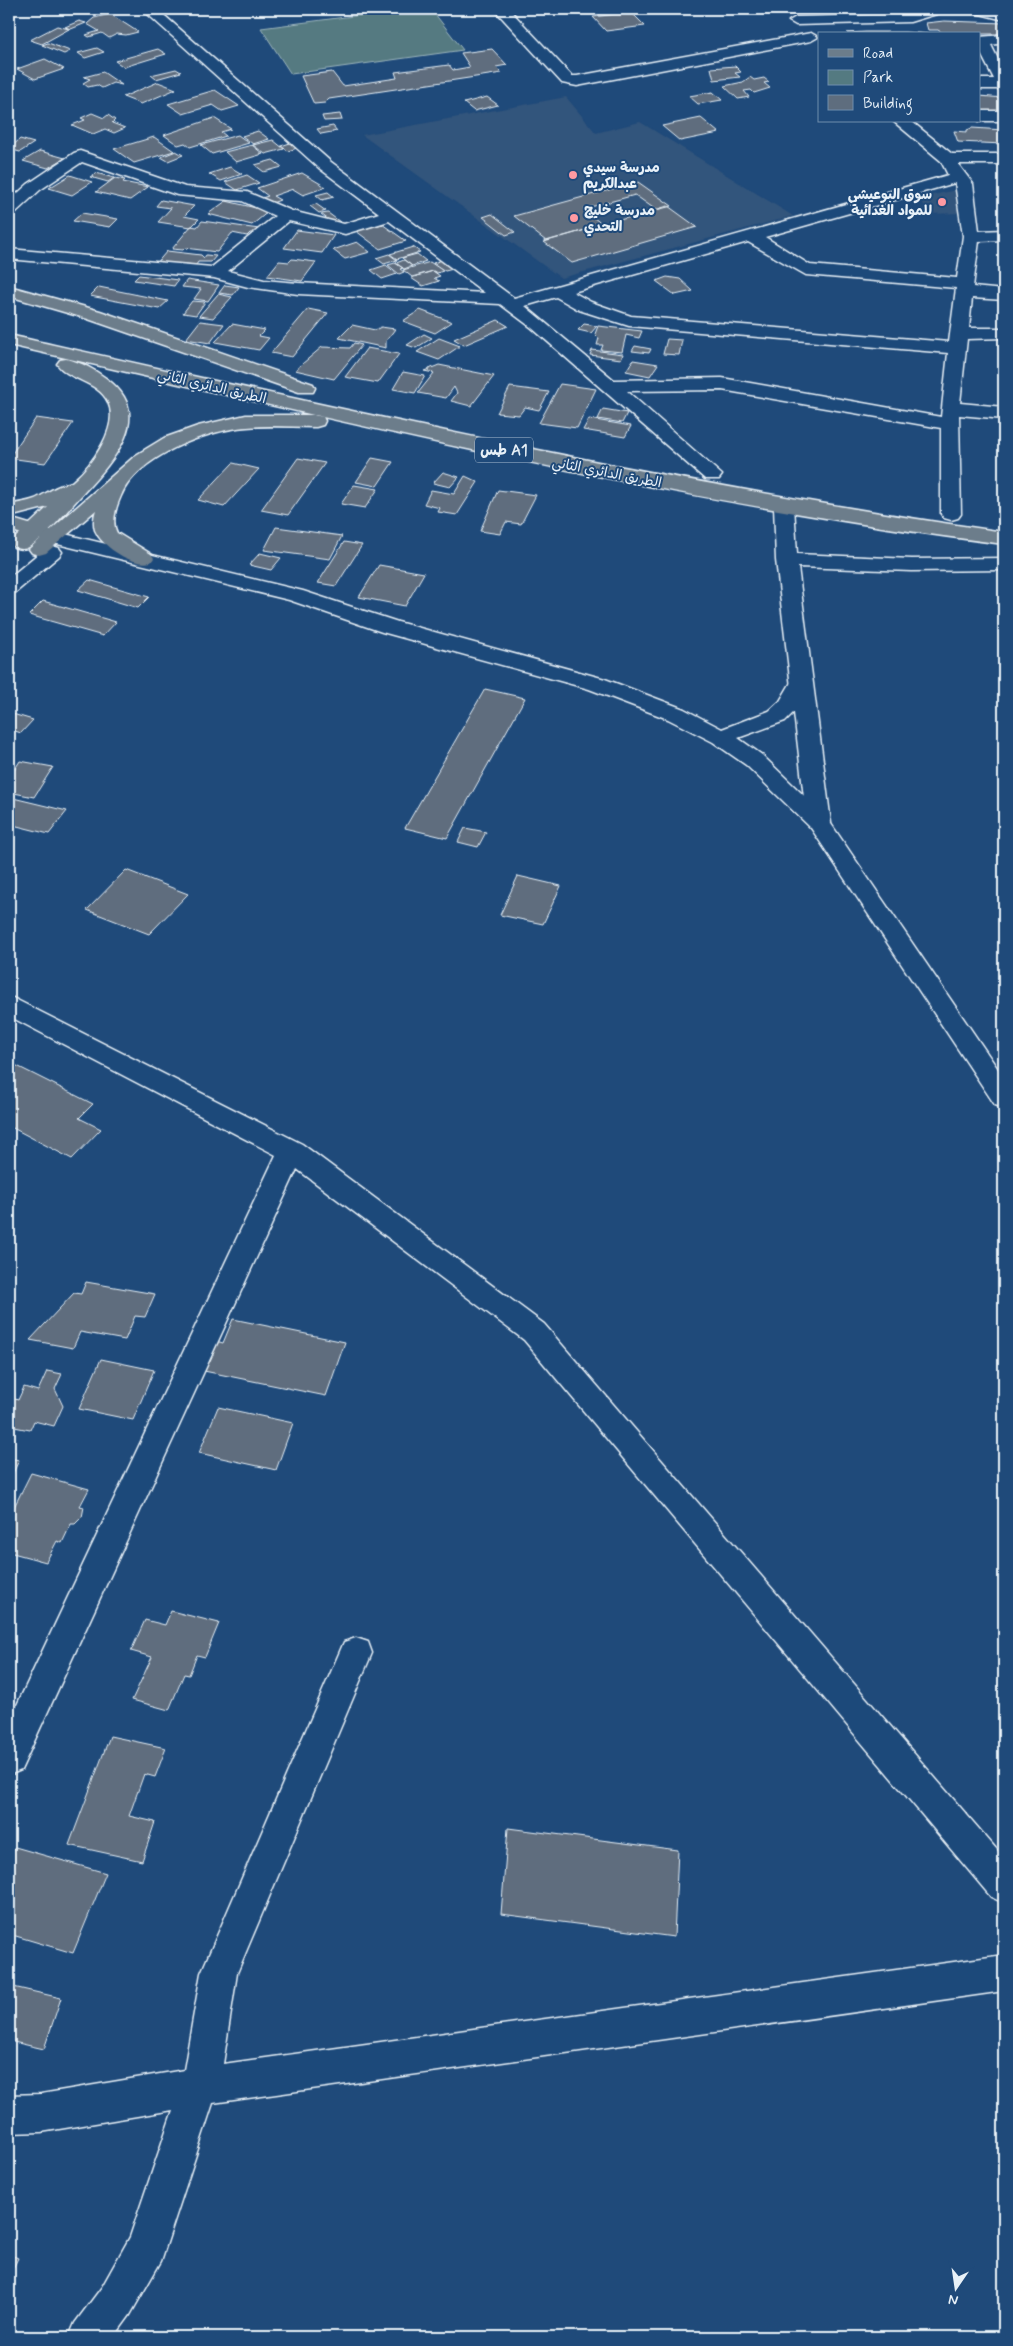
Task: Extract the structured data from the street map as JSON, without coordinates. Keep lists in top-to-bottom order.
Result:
{
  "streets": {
    "main road": ["الطريق الدائري الثاني", "طس A1"]
  },
  "places": ["مدرسة سيدي عبدالكريم", "سوق البوعيشي للمواد الغدائية", "مدرسة خليج التحدي"],
  "legend": ["Road", "Park", "Building"],
  "north": "bottom"
}
